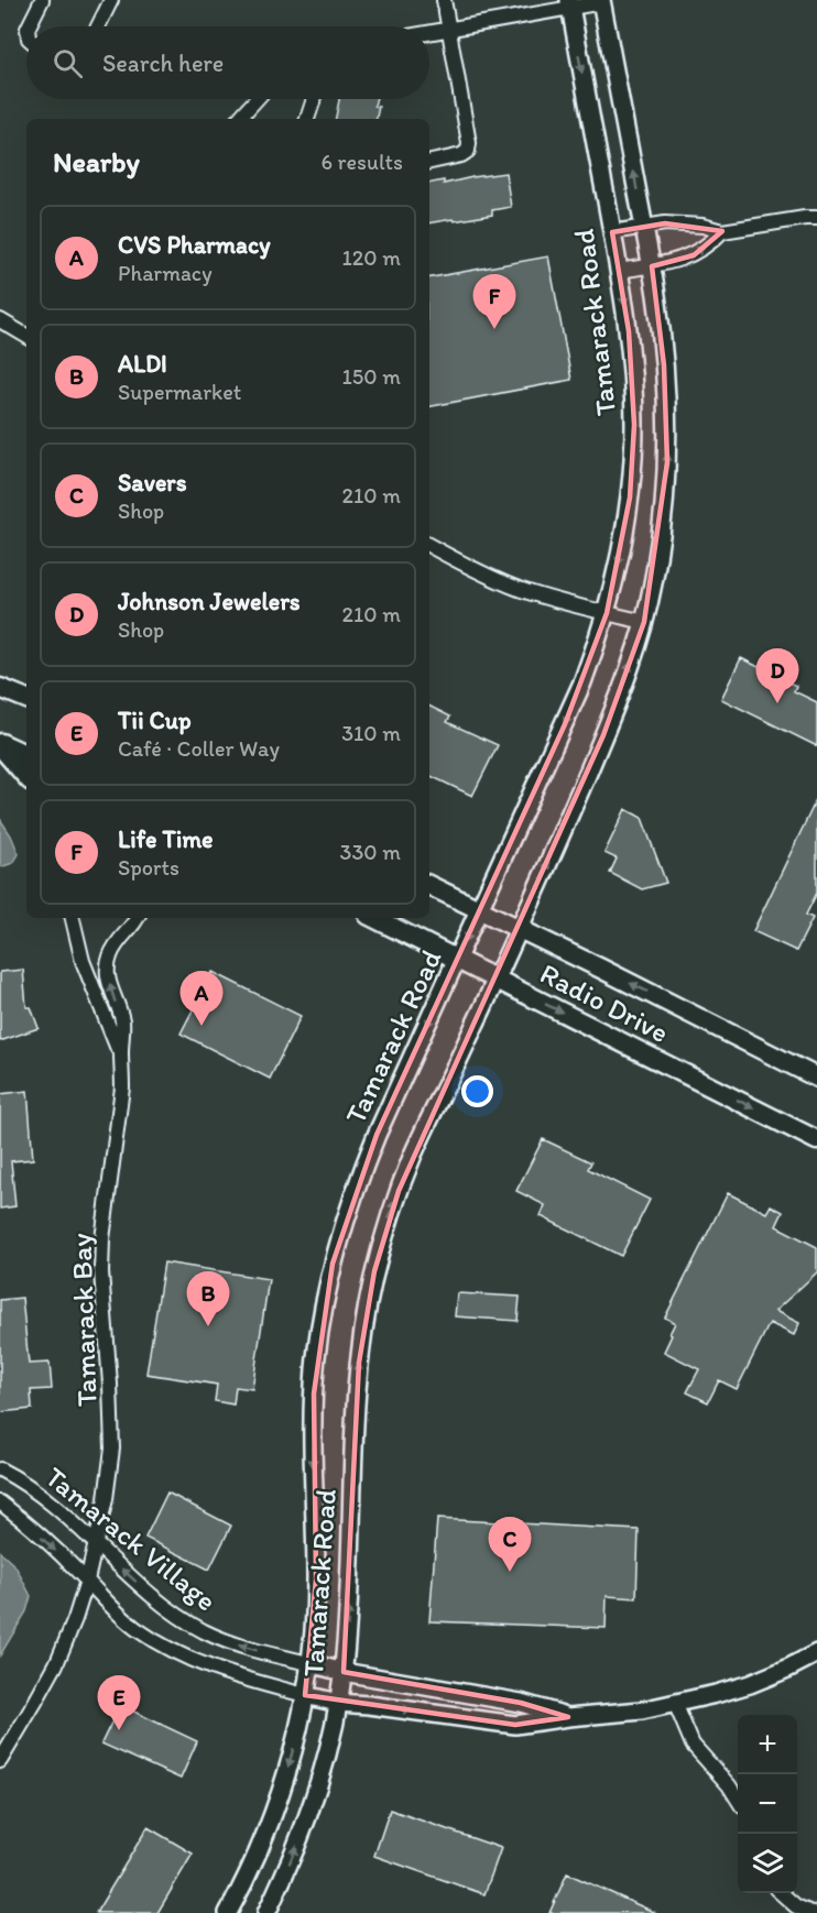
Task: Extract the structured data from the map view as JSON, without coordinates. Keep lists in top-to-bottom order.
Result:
{
  "streets": {
    "main road": ["Radio Drive"],
    "street": ["Tamarack Road", "Tamarack Bay", "Tamarack Village"]
  },
  "crossings": [
    ["Tamarack Road", "Radio Drive"],
    ["Tamarack Road", "Tamarack Village"],
    ["Tamarack Bay", "Tamarack Village"]
  ],
  "page": {
    "search": "Search here",
    "heading": ["Nearby", "6 results"],
    "list": [
      {
        "mark": "A",
        "name": "CVS Pharmacy",
        "note": "Pharmacy",
        "value": "120 m"
      },
      {
        "mark": "B",
        "name": "ALDI",
        "note": "Supermarket",
        "value": "150 m"
      },
      {
        "mark": "C",
        "name": "Savers",
        "note": "Shop",
        "value": "210 m"
      },
      {
        "mark": "D",
        "name": "Johnson Jewelers",
        "note": "Shop",
        "value": "210 m"
      },
      {
        "mark": "E",
        "name": "Tii Cup",
        "note": "Café · Coller Way",
        "value": "310 m"
      },
      {
        "mark": "F",
        "name": "Life Time",
        "note": "Sports",
        "value": "330 m"
      }
    ],
    "pins": [
      "F",
      "D",
      "A",
      "B",
      "C",
      "E"
    ],
    "map_buttons": ["+", "−"]
  }
}
